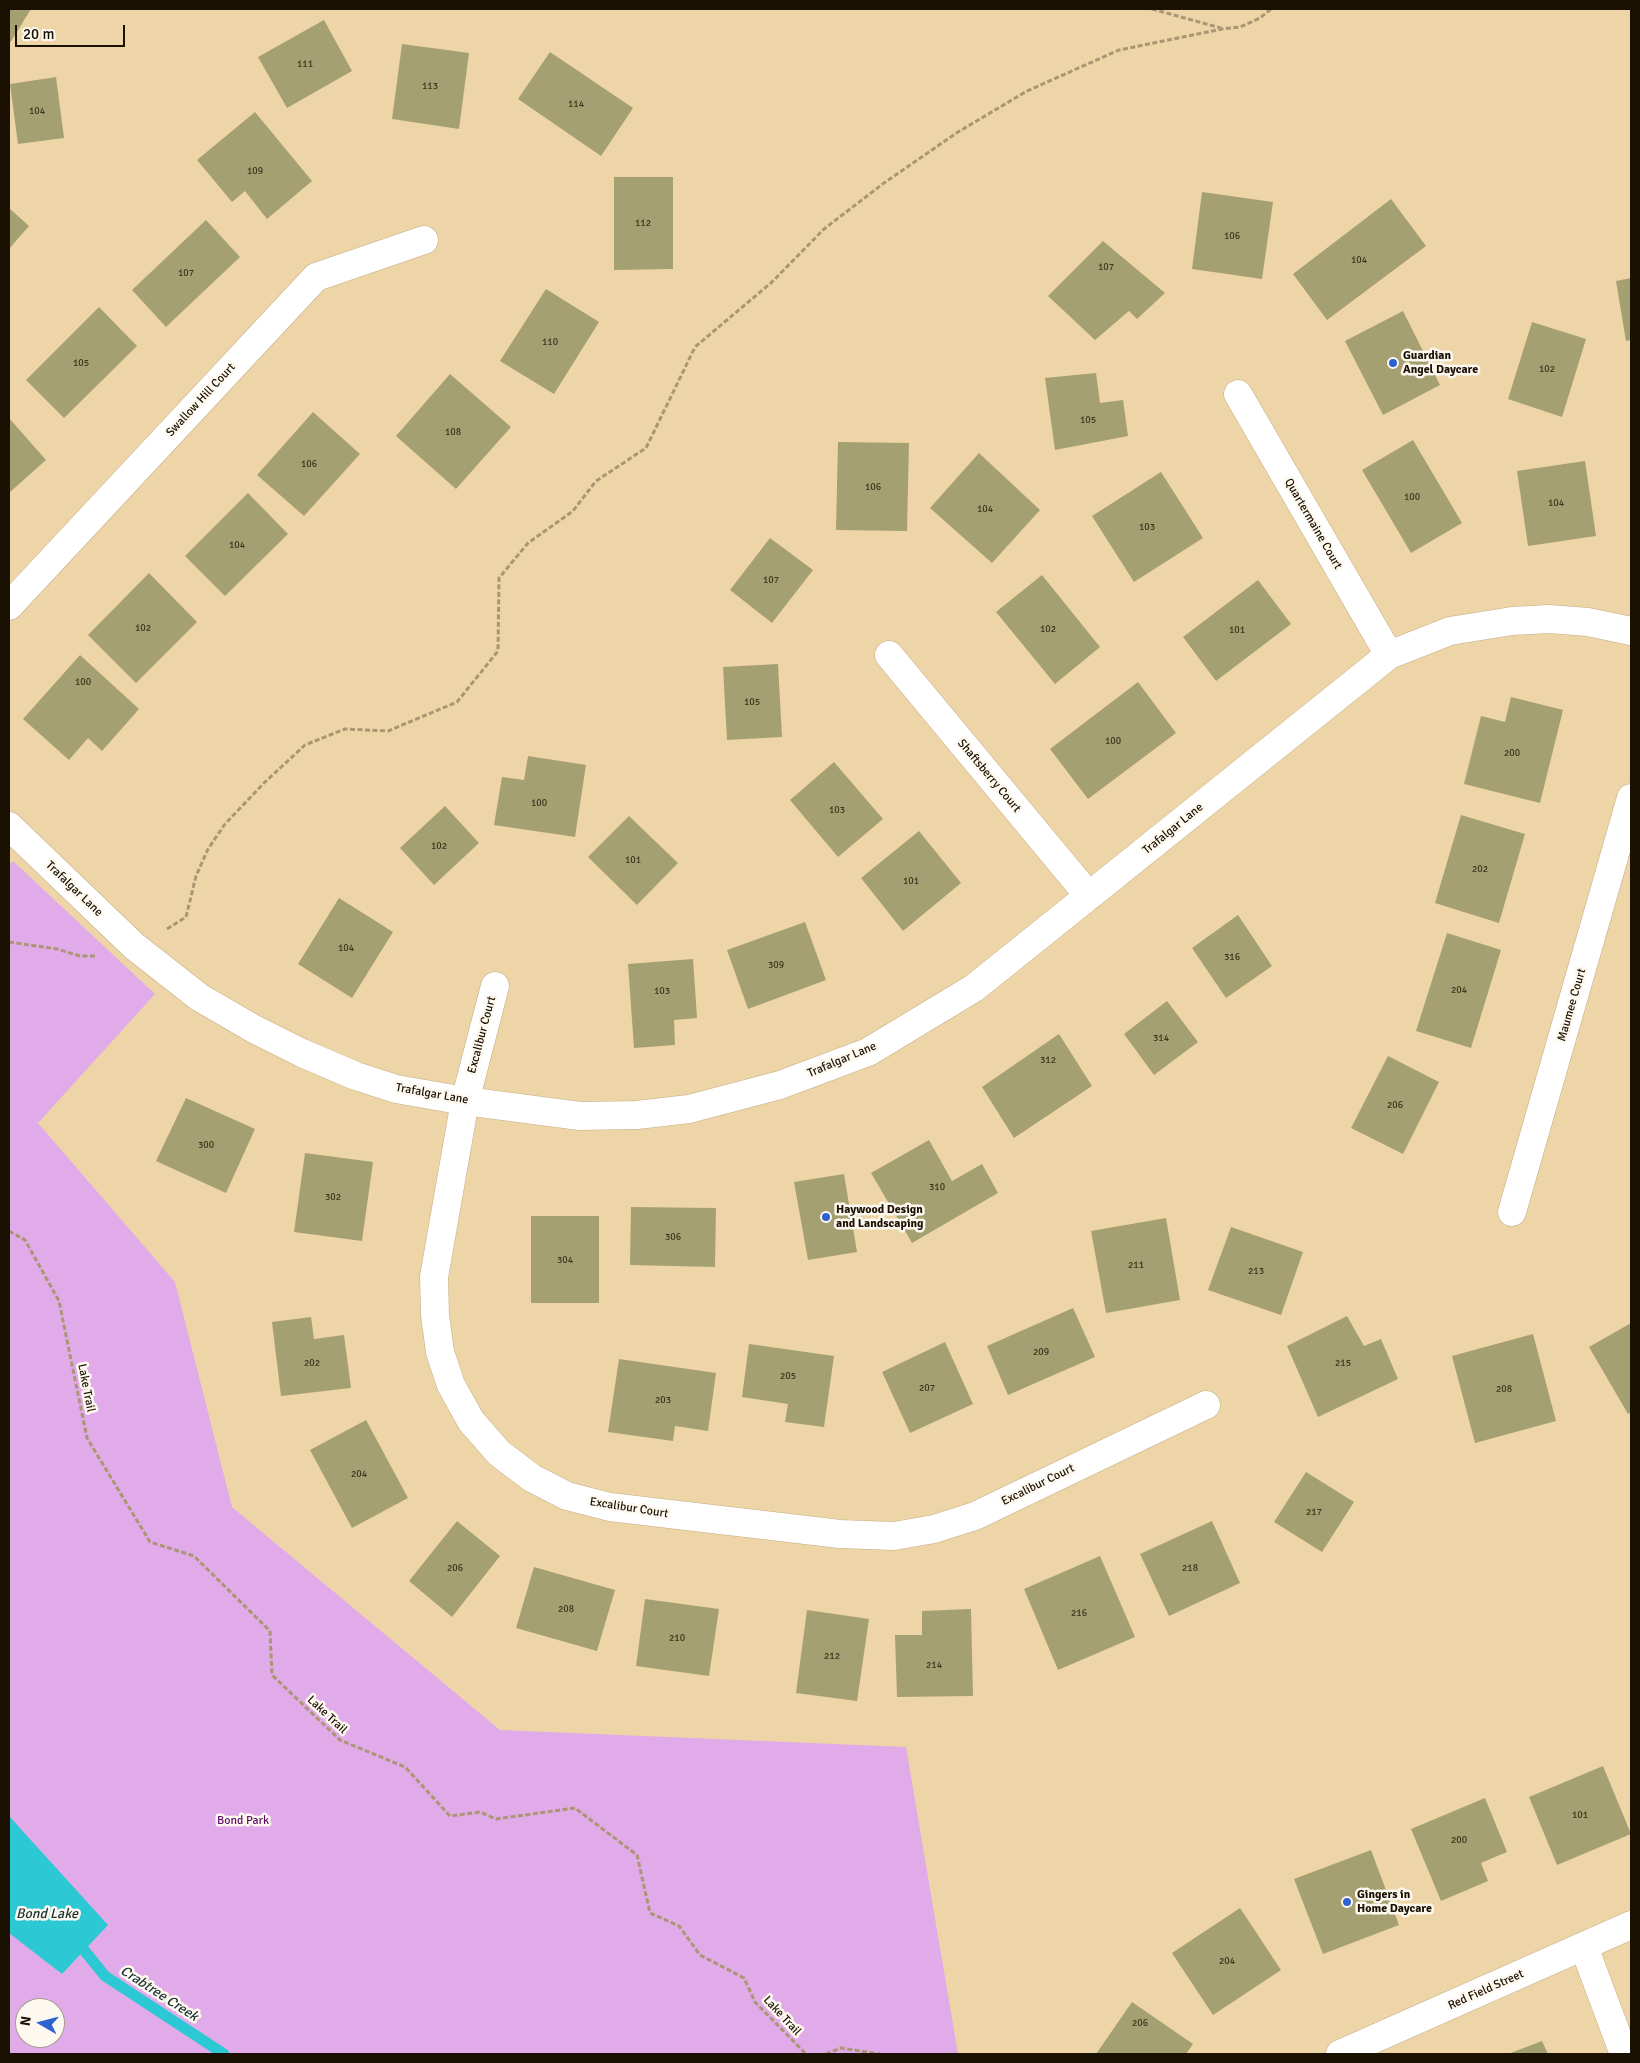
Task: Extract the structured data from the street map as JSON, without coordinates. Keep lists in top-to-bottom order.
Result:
{
  "streets": {
    "street": [
      "Swallow Hill Court",
      "Quartermaine Court",
      "Shaftsberry Court",
      "Trafalgar Lane",
      "Maumee Court",
      "Excalibur Court",
      "Red Field Street"
    ],
    "path": ["Lake Trail"]
  },
  "crossings": [
    ["Quartermaine Court", "Trafalgar Lane"],
    ["Shaftsberry Court", "Trafalgar Lane"],
    ["Trafalgar Lane", "Excalibur Court"]
  ],
  "water": ["Bond Lake", "Crabtree Creek"],
  "parks": ["Bond Park"],
  "places": ["Guardian Angel Daycare", "Haywood Design and Landscaping", "Gingers in Home Daycare"],
  "house_numbers": [
    "111",
    "113",
    "114",
    "104",
    "109",
    "112",
    "106",
    "104",
    "107",
    "107",
    "110",
    "105",
    "102",
    "105",
    "108",
    "106",
    "106",
    "100",
    "104",
    "104",
    "103",
    "104",
    "107",
    "102",
    "102",
    "101",
    "100",
    "105",
    "100",
    "200",
    "100",
    "103",
    "102",
    "101",
    "202",
    "101",
    "104",
    "316",
    "309",
    "204",
    "103",
    "314",
    "312",
    "206",
    "300",
    "310",
    "302",
    "306",
    "304",
    "211",
    "213",
    "209",
    "202",
    "215",
    "205",
    "207",
    "208",
    "203",
    "204",
    "217",
    "206",
    "218",
    "208",
    "216",
    "210",
    "212",
    "214",
    "101",
    "200",
    "204",
    "206"
  ],
  "scale_bar": "20 m",
  "north": "left"
}
